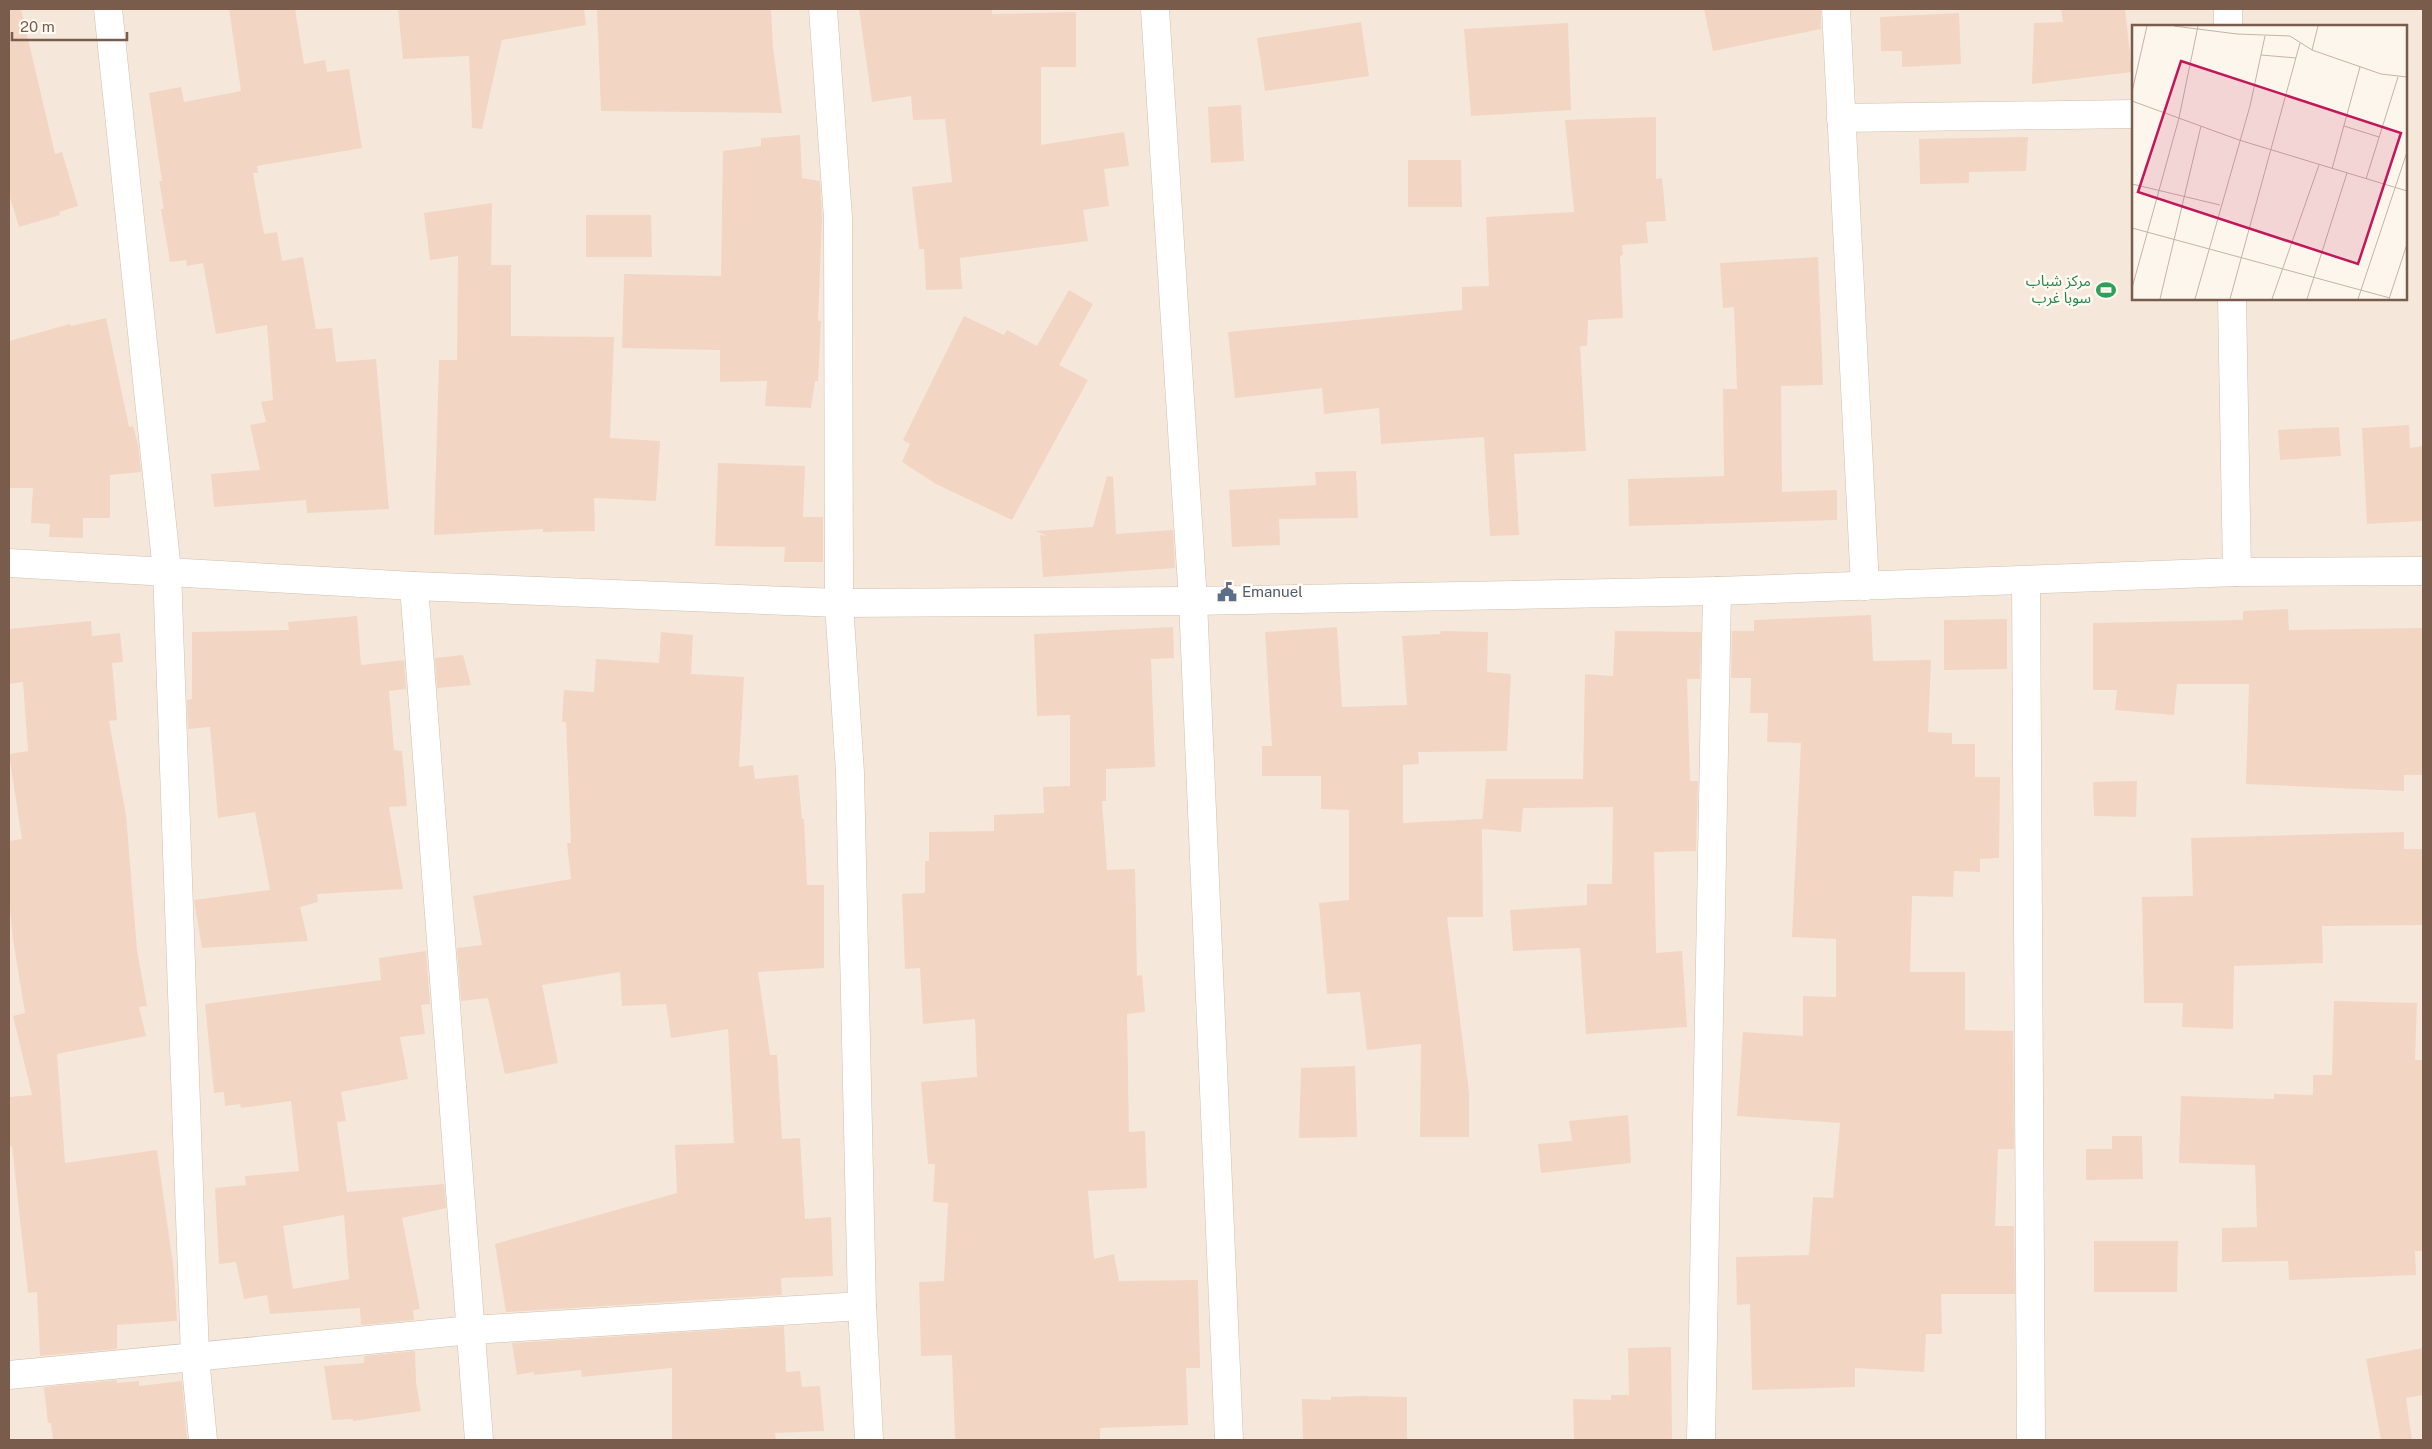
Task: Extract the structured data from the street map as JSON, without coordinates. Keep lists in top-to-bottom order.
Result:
{
  "places": {
    "sports": ["مركز شباب سوبا غرب"],
    "public building": ["Emanuel"]
  },
  "scale_bar": "20 m"
}
